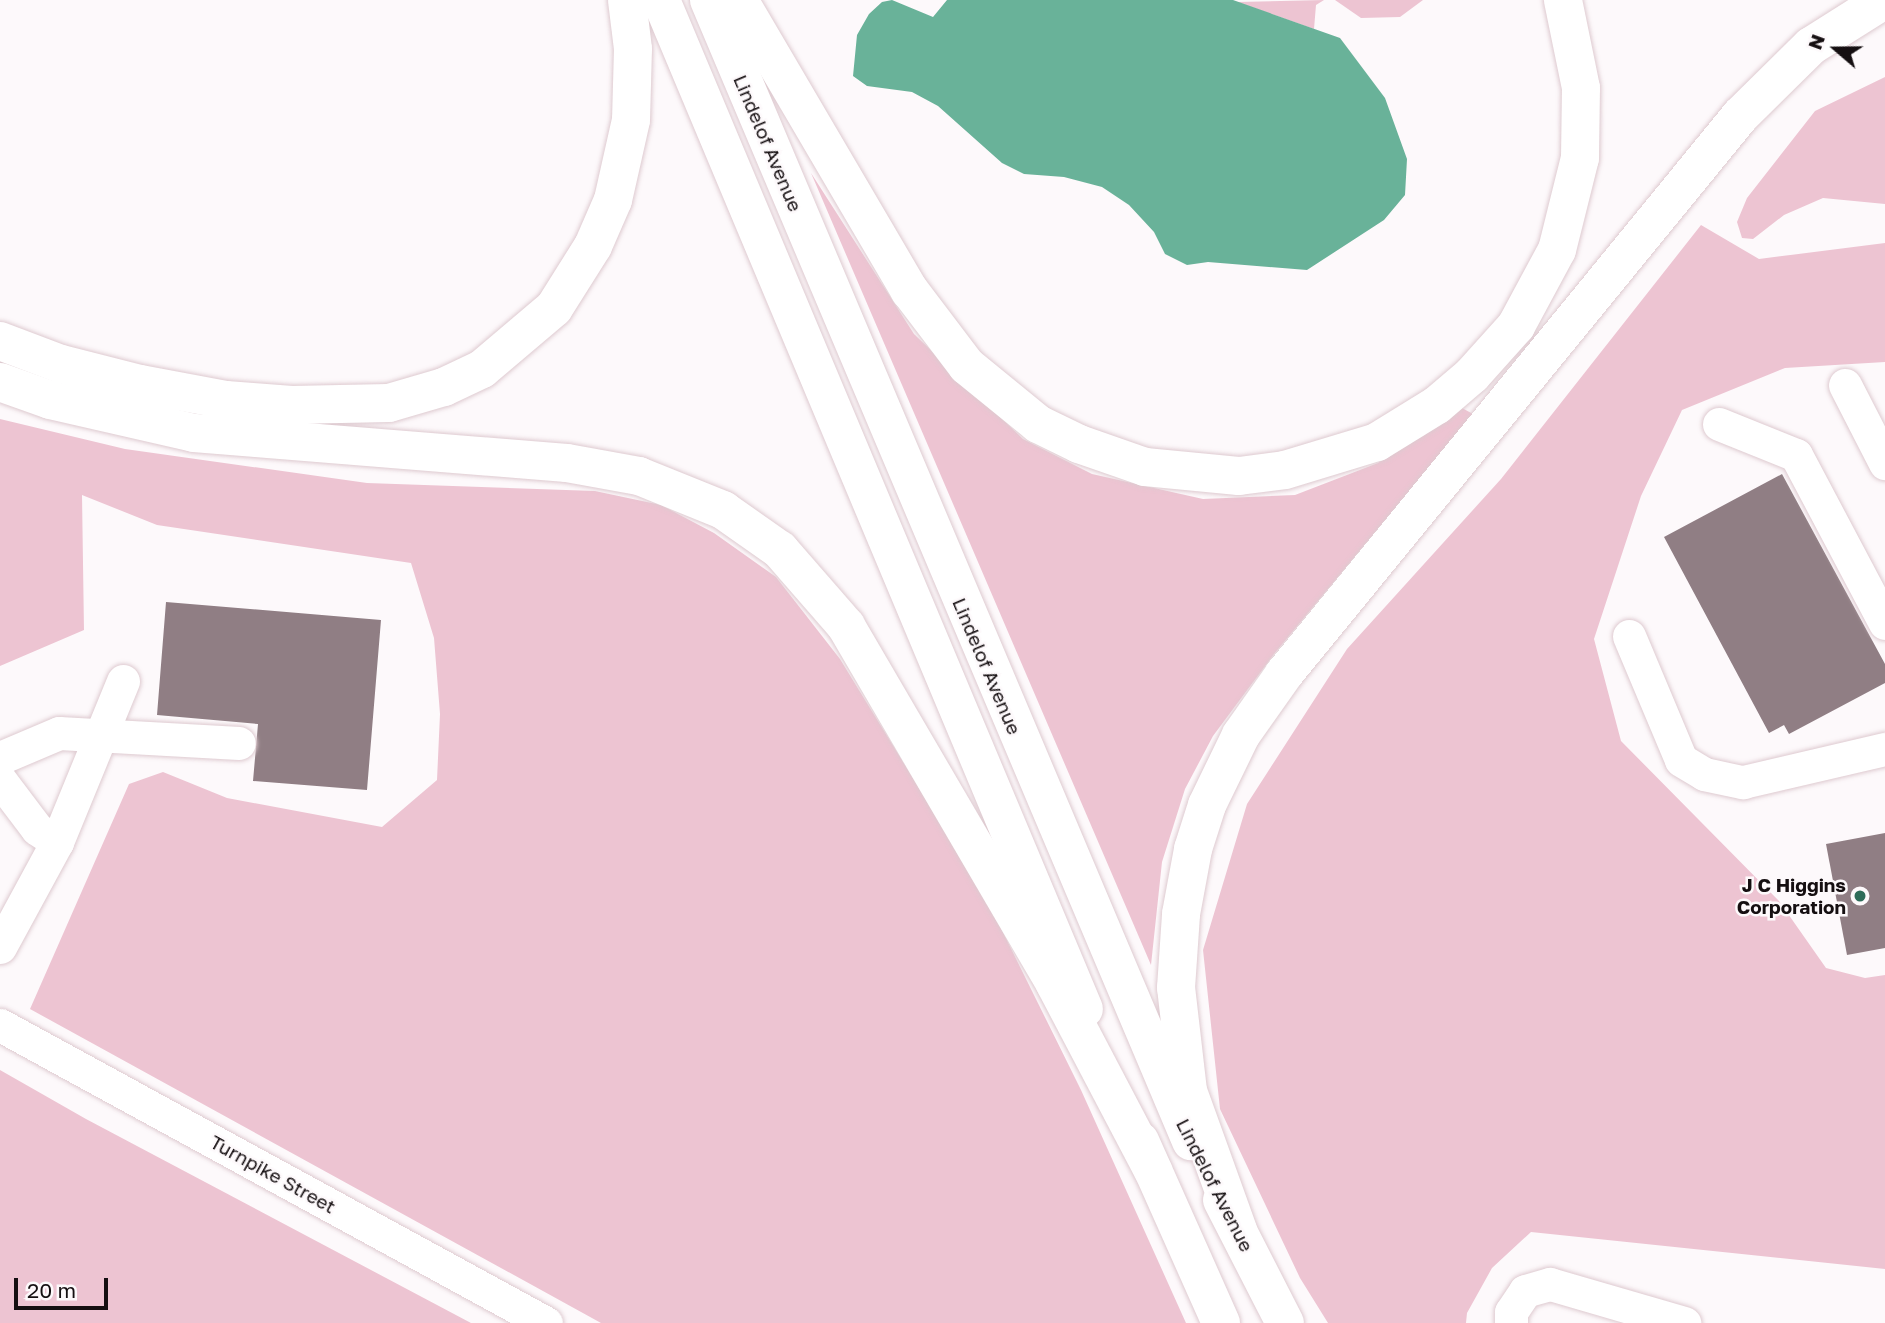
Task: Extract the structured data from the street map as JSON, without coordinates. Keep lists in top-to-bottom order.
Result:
{
  "streets": {
    "main road": ["Lindelof Avenue"],
    "street": ["Turnpike Street"]
  },
  "places": ["J C Higgins Corporation"],
  "scale_bar": "20 m",
  "north": "left"
}
